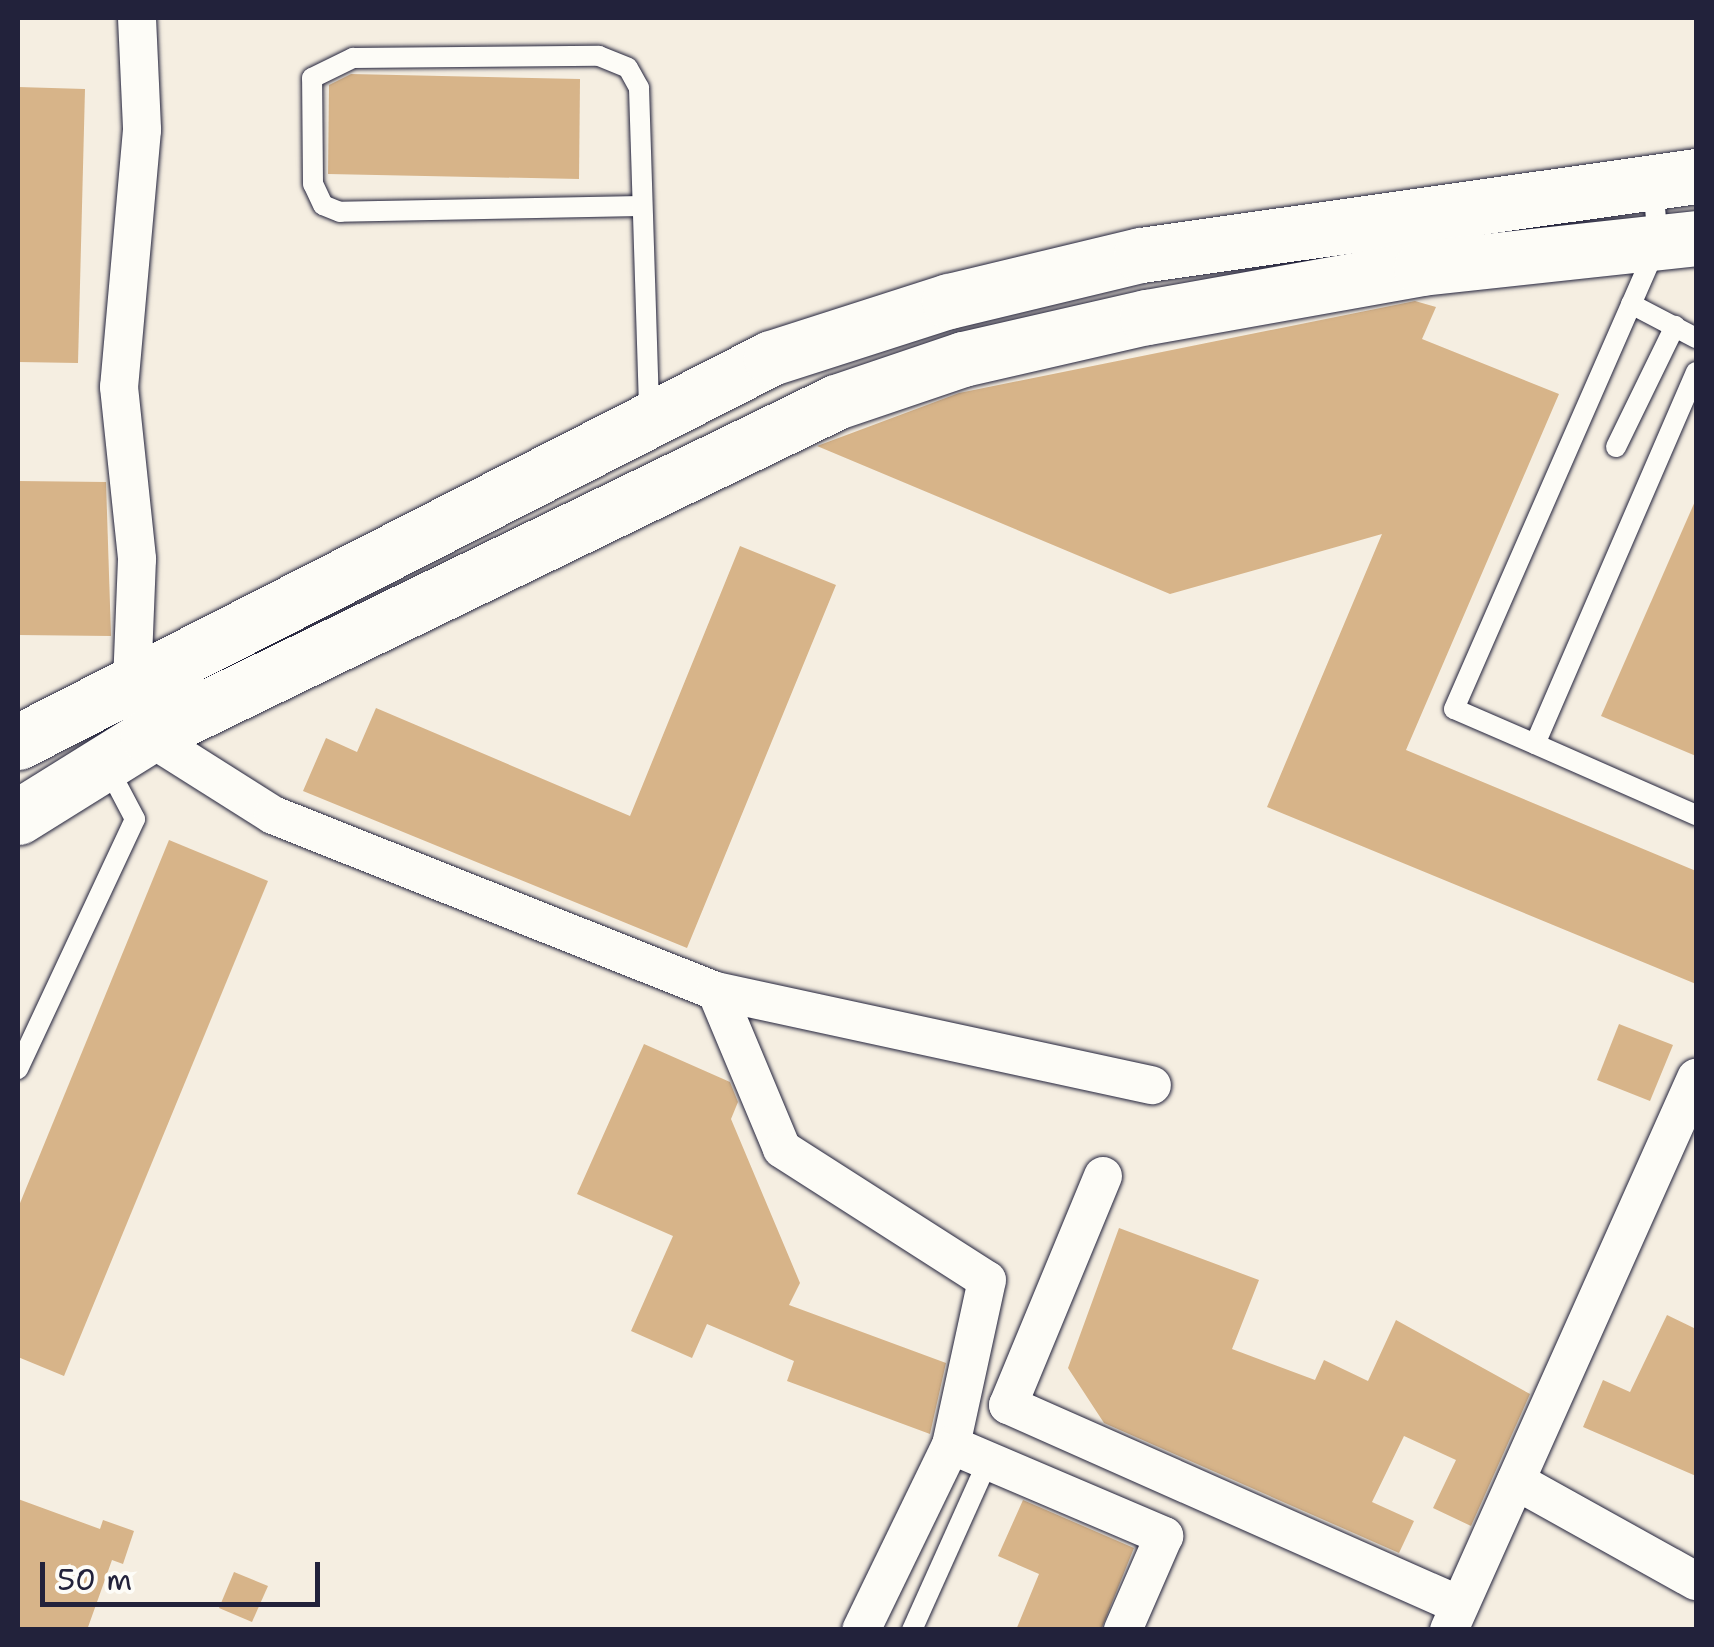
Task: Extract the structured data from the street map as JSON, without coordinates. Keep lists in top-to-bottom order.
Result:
{
  "scale_bar": "50 m"
}
